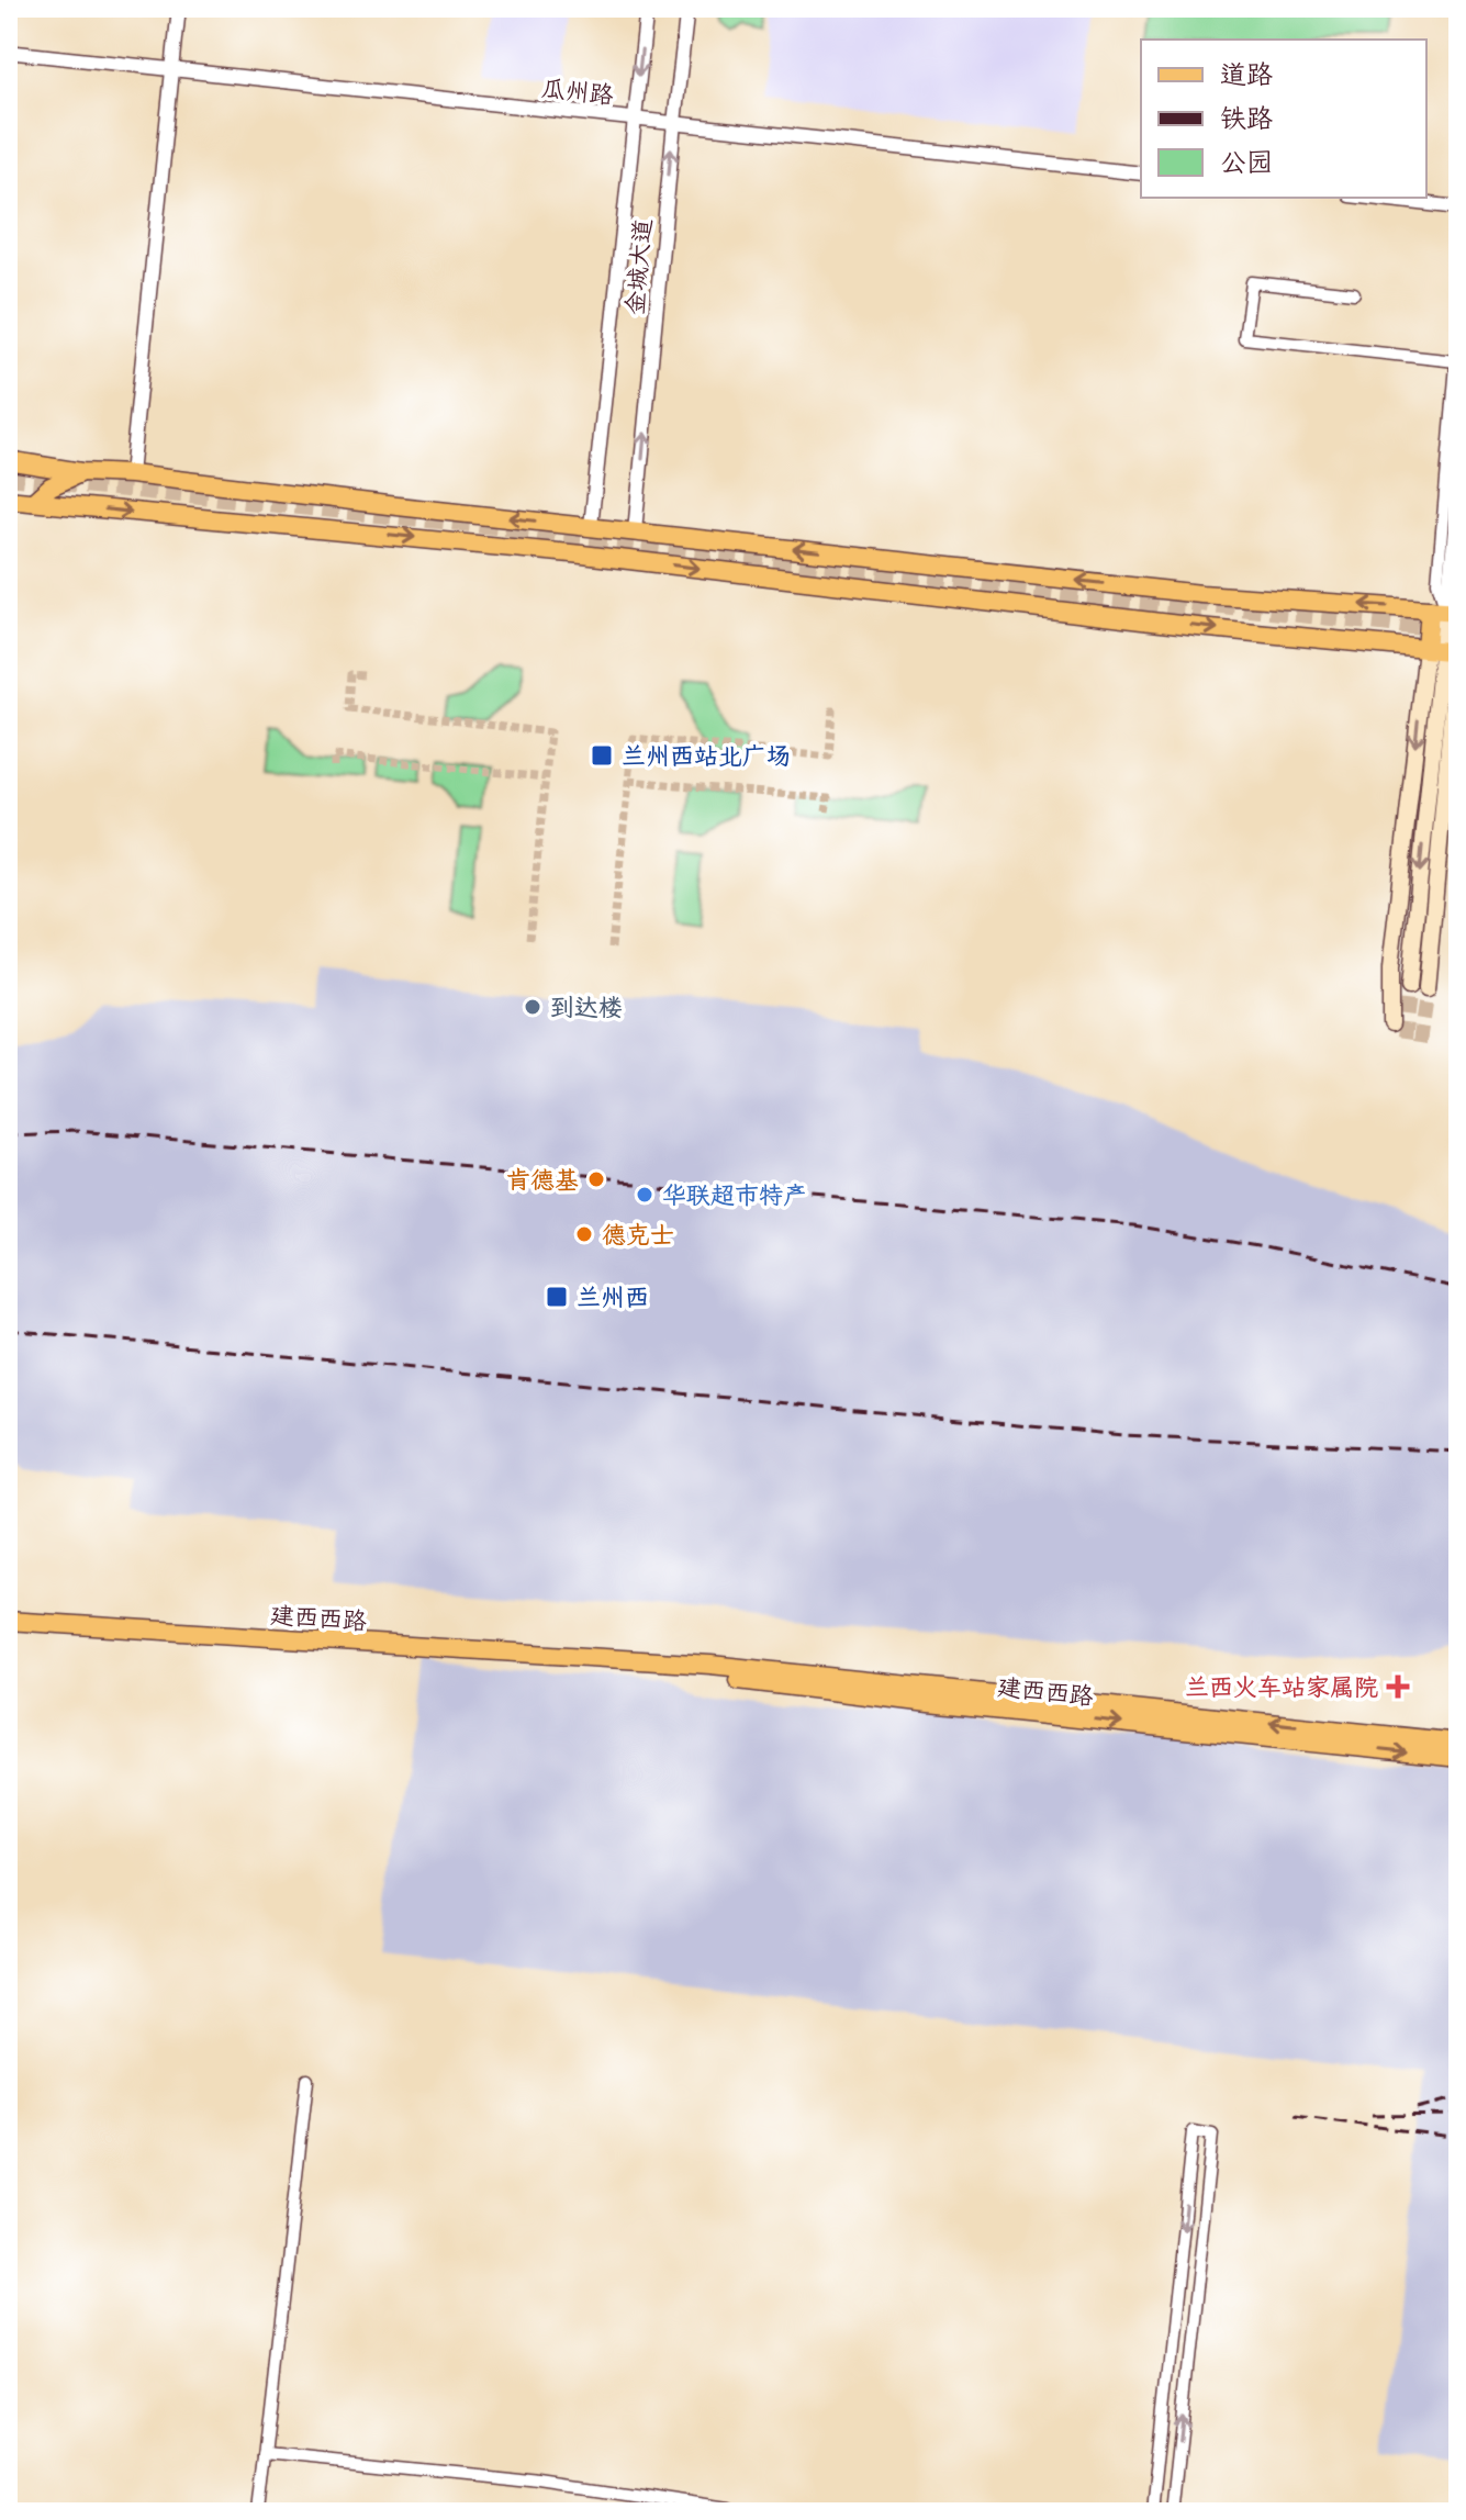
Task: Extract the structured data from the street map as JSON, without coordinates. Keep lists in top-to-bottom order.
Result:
{
  "streets": {
    "main road": ["建西西路"],
    "street": ["瓜州路", "金城大道"]
  },
  "crossings": [
    ["瓜州路", "金城大道"]
  ],
  "places": {
    "transit": ["兰州西站北广场", "兰州西"],
    "other": [
      "到达楼",
      "肯德基",
      "华联超市特产",
      "德克士"
    ],
    "health": ["兰西火车站家属院"]
  },
  "legend": ["道路", "铁路", "公园"]
}
